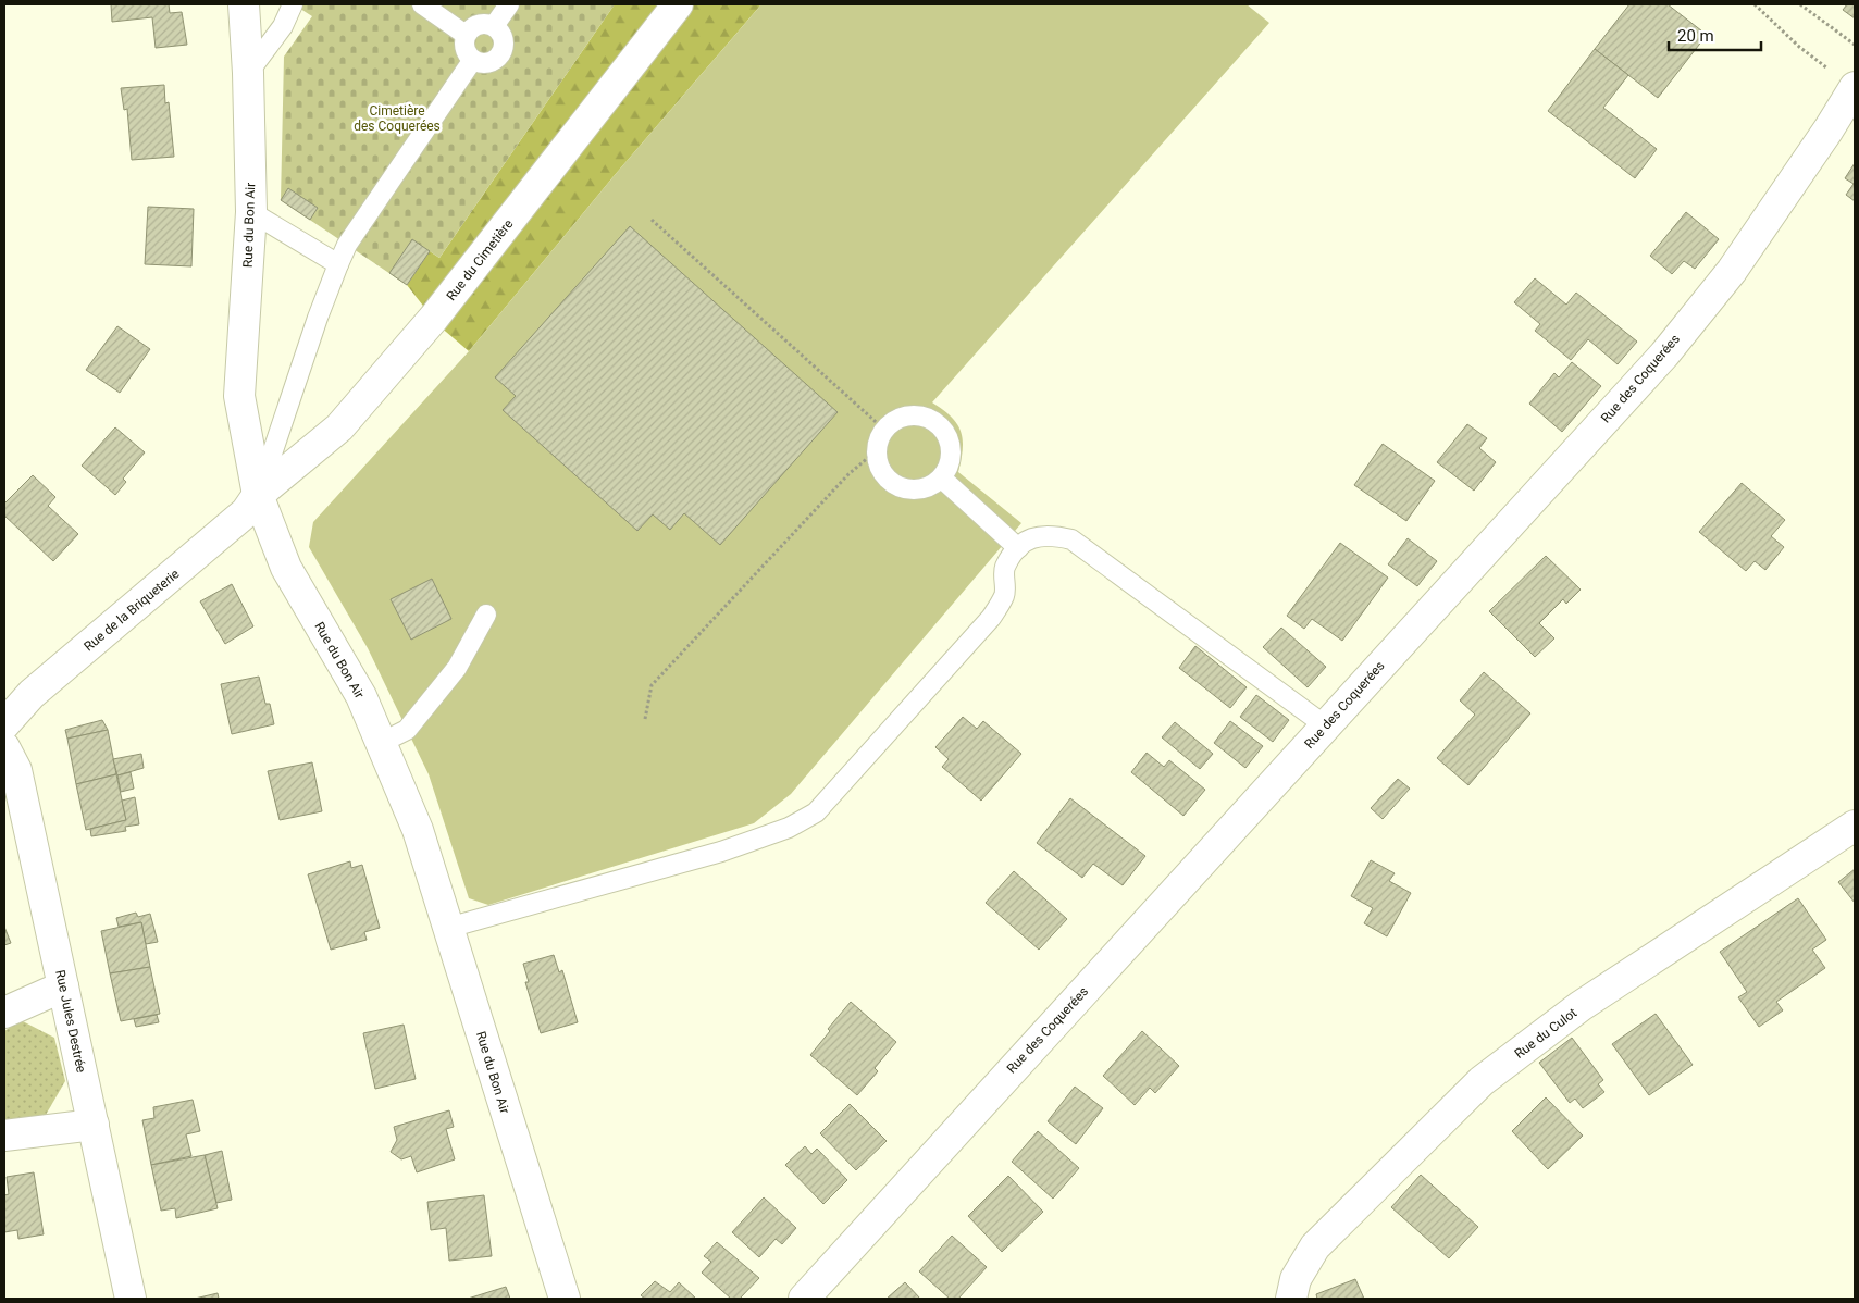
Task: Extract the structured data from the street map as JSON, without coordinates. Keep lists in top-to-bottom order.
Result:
{
  "streets": {
    "street": [
      "Rue du Bon Air",
      "Rue du Cimetière",
      "Rue des Coquerées",
      "Rue de la Briqueterie",
      "Rue Jules Destrée",
      "Rue du Culot"
    ]
  },
  "crossings": [
    ["Rue du Bon Air", "Rue du Cimetière"],
    ["Rue du Bon Air", "Rue de la Briqueterie"],
    ["Rue du Cimetière", "Rue de la Briqueterie"]
  ],
  "parks": ["Cimetière des Coquerées"],
  "scale_bar": "20 m"
}
